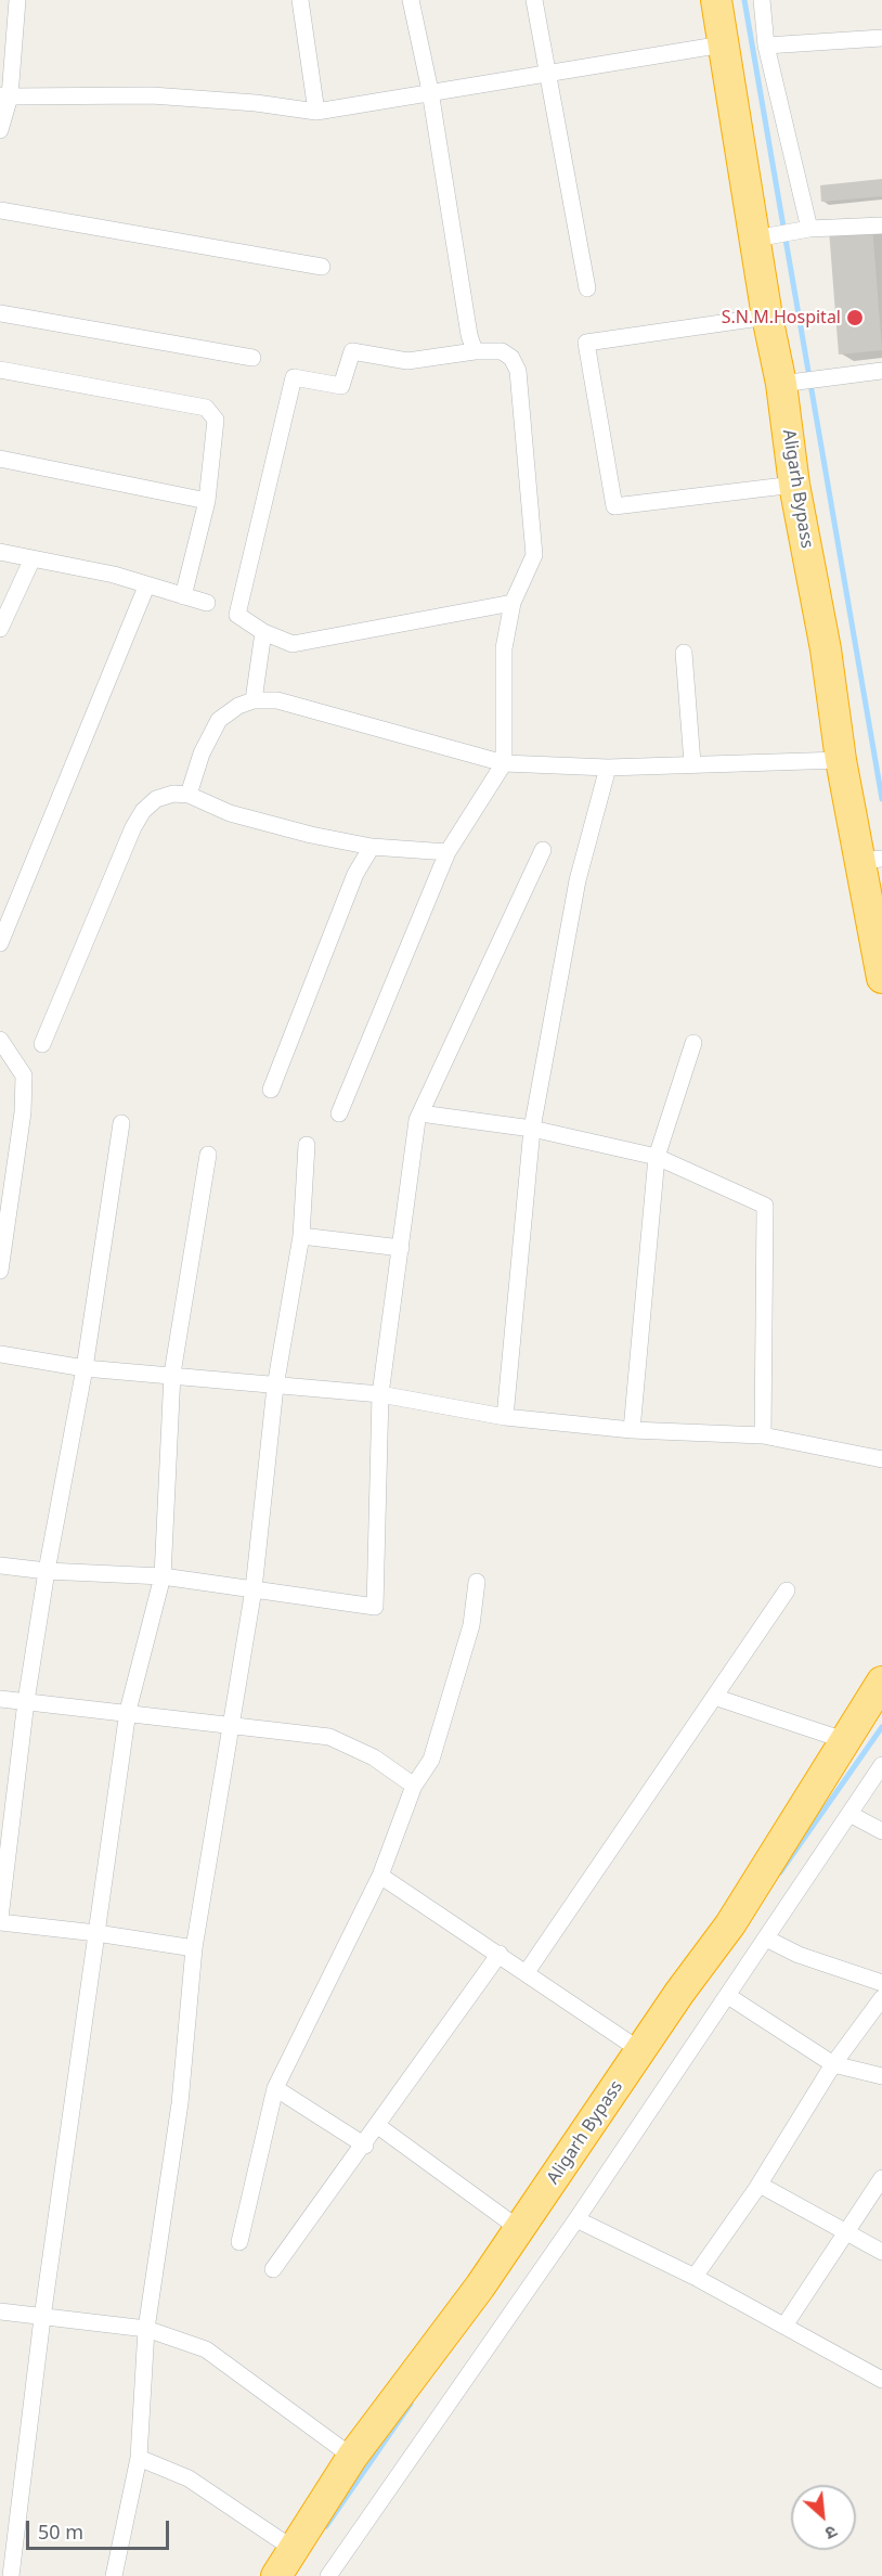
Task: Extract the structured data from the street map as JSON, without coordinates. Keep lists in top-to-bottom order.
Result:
{
  "streets": {
    "highway": ["Aligarh Bypass"]
  },
  "places": ["S.N.M.Hospital"],
  "scale_bar": "50 m",
  "north": "bottom right"
}
